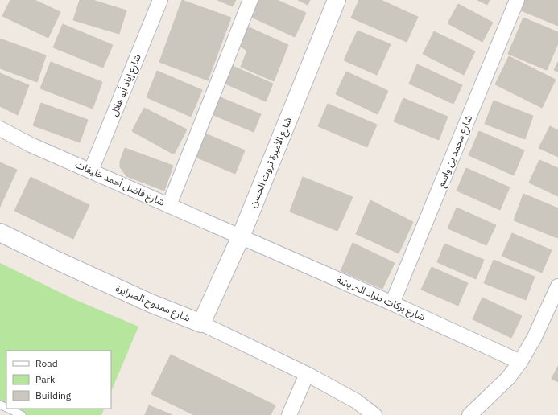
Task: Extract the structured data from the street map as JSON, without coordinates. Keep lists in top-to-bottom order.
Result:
{
  "streets": {
    "street": [
      "شارع إياد أبو هلال",
      "شارع محمد بن واسع",
      "شارع الأميرة ثروت الحسن",
      "شارع فاضل أحمد خليفات",
      "شارع بركات طراد الخريشة",
      "شارع ممدوح الصرايرة"
    ]
  },
  "crossings": [
    ["شارع إياد أبو هلال", "شارع فاضل أحمد خليفات"],
    ["شارع محمد بن واسع", "شارع بركات طراد الخريشة"],
    ["شارع الأميرة ثروت الحسن", "شارع فاضل أحمد خليفات"],
    ["شارع الأميرة ثروت الحسن", "شارع بركات طراد الخريشة"],
    ["شارع الأميرة ثروت الحسن", "شارع ممدوح الصرايرة"],
    ["شارع فاضل أحمد خليفات", "شارع بركات طراد الخريشة"]
  ],
  "legend": ["Road", "Park", "Building"]
}
